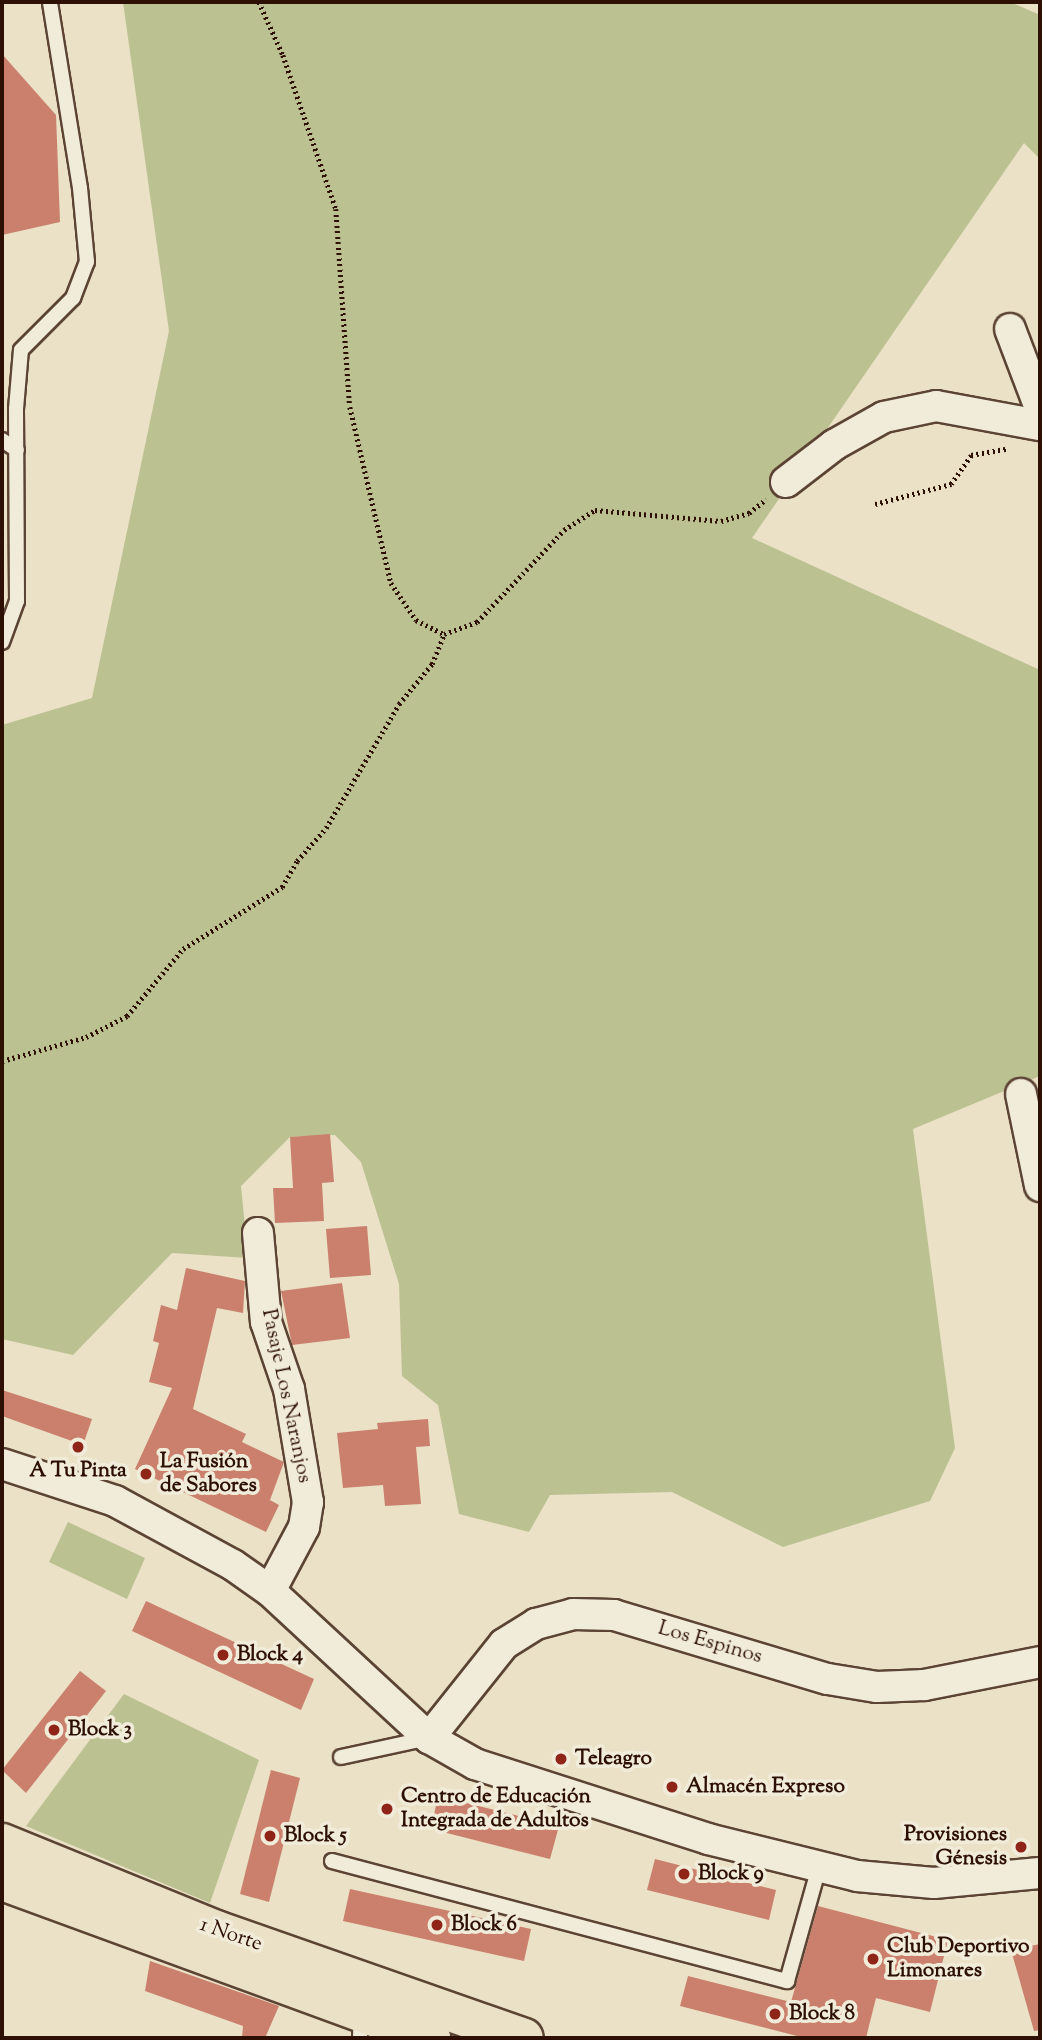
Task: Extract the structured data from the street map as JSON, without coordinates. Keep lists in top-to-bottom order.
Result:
{
  "streets": {
    "main road": ["1 Norte"],
    "street": ["Pasaje Los Naranjos", "Los Espinos"]
  },
  "places": [
    "A Tu Pinta",
    "La Fusión de Sabores",
    "Block 4",
    "Block 3",
    "Teleagro",
    "Almacén Expreso",
    "Centro de Educación Integrada de Adultos",
    "Block 5",
    "Provisiones Génesis",
    "Block 9",
    "Block 6",
    "Club Deportivo Limonares",
    "Block 8"
  ]
}
